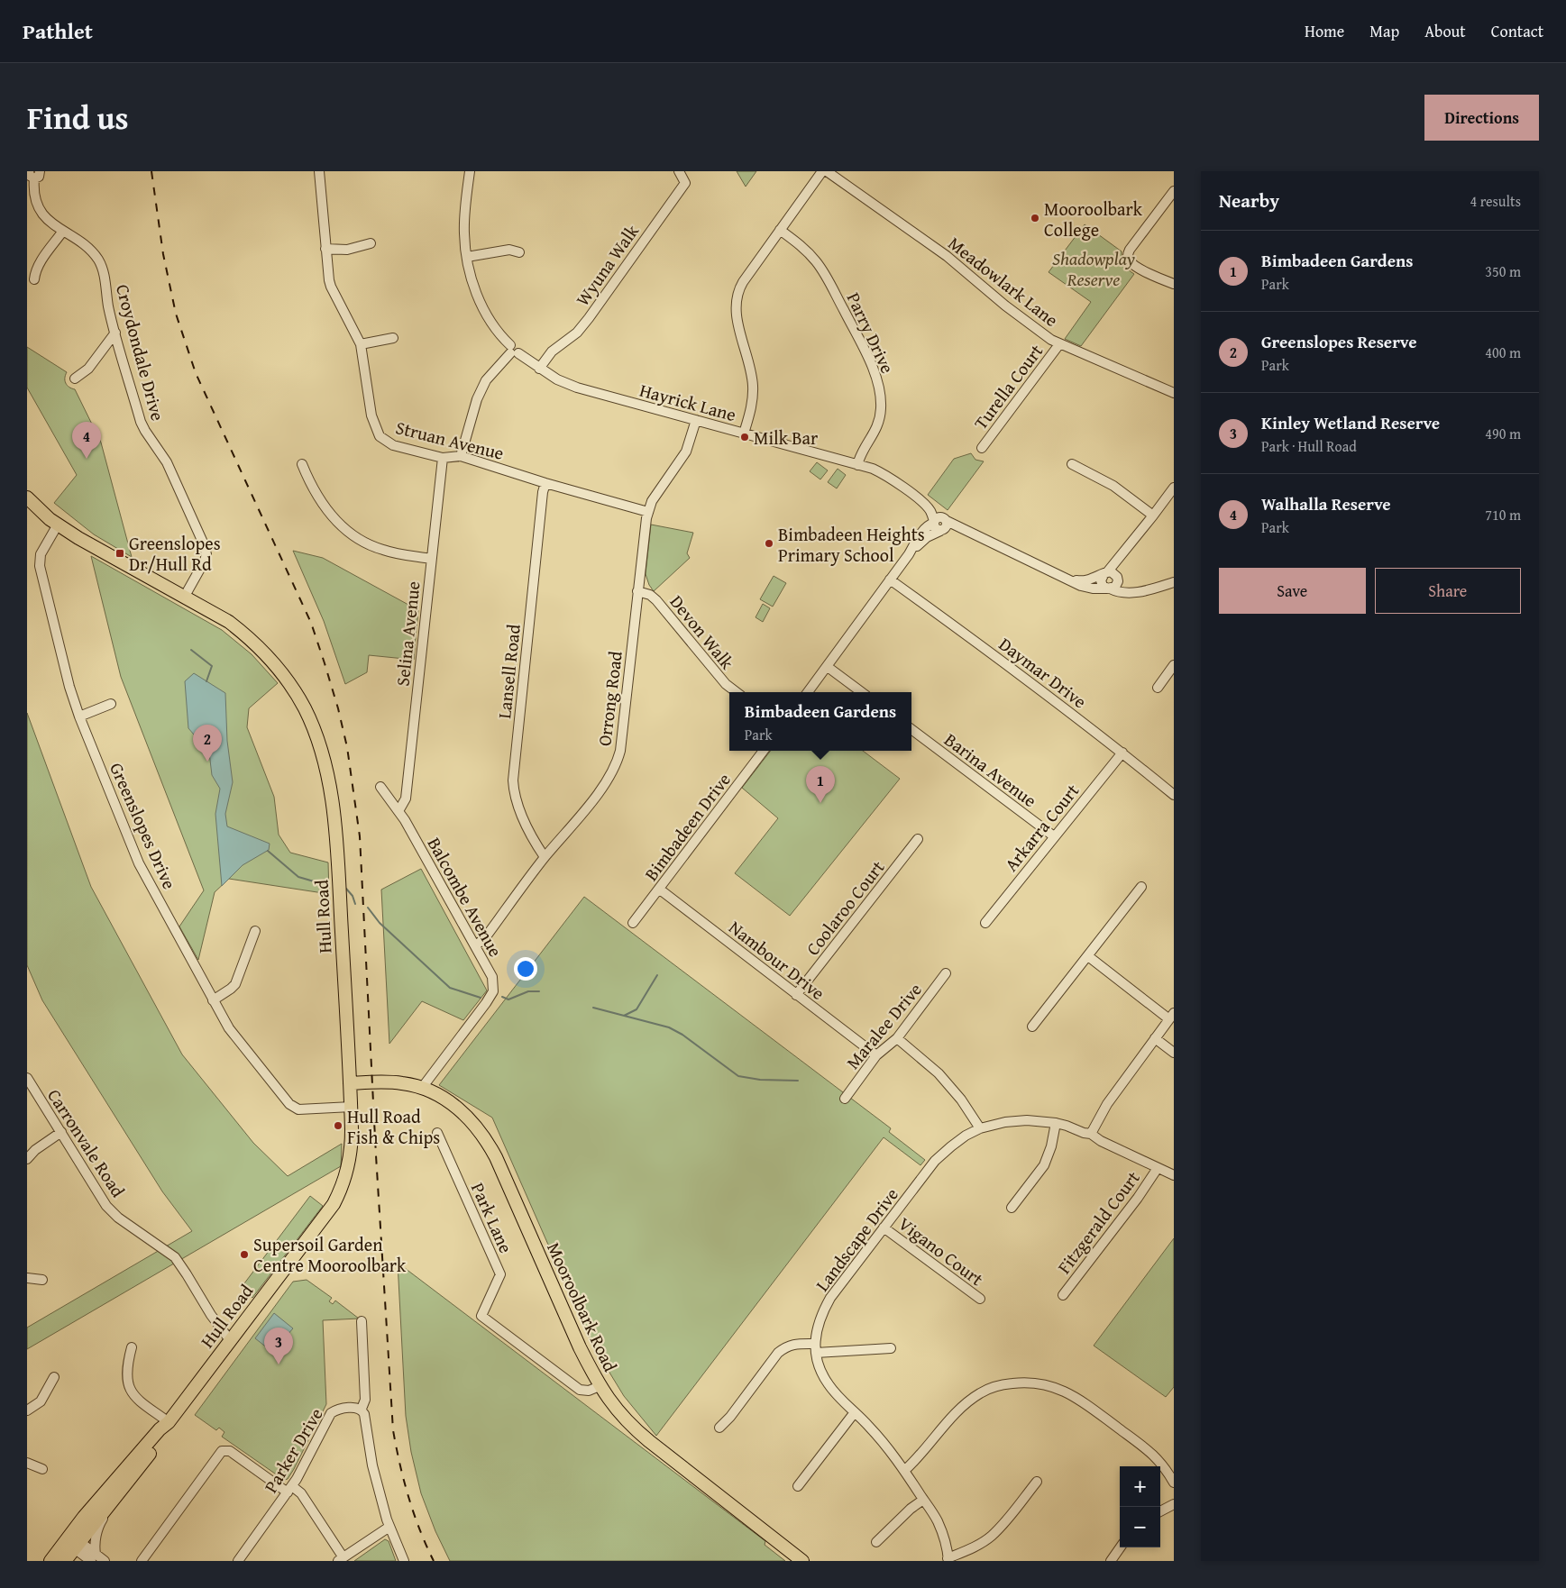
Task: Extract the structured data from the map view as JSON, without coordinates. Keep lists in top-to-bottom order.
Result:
{
  "streets": {
    "main road": ["Hull Road", "Mooroolbark Road"],
    "street": [
      "Wyuna Walk",
      "Meadowlark Lane",
      "Parry Drive",
      "Croydondale Drive",
      "Turella Court",
      "Hayrick Lane",
      "Struan Avenue",
      "Devon Walk",
      "Selina Avenue",
      "Lansell Road",
      "Daymar Drive",
      "Orrong Road",
      "Barina Avenue",
      "Greenslopes Drive",
      "Bimbadeen Drive",
      "Arkarra Court",
      "Balcombe Avenue",
      "Coolaroo Court",
      "Nambour Drive",
      "Maralee Drive",
      "Carronvale Road",
      "Park Lane",
      "Fitzgerald Court",
      "Landscape Drive",
      "Vigano Court",
      "Parker Drive"
    ]
  },
  "crossings": [
    ["Wyuna Walk", "Hayrick Lane"],
    ["Meadowlark Lane", "Turella Court"],
    ["Parry Drive", "Hayrick Lane"],
    ["Croydondale Drive", "Hull Road"],
    ["Hayrick Lane", "Orrong Road"],
    ["Struan Avenue", "Selina Avenue"],
    ["Struan Avenue", "Lansell Road"],
    ["Struan Avenue", "Orrong Road"],
    ["Devon Walk", "Orrong Road"],
    ["Selina Avenue", "Balcombe Avenue"],
    ["Lansell Road", "Orrong Road"],
    ["Daymar Drive", "Arkarra Court"],
    ["Orrong Road", "Balcombe Avenue"],
    ["Barina Avenue", "Arkarra Court"],
    ["Greenslopes Drive", "Hull Road"],
    ["Bimbadeen Drive", "Nambour Drive"],
    ["Balcombe Avenue", "Mooroolbark Road"],
    ["Coolaroo Court", "Nambour Drive"],
    ["Hull Road", "Carronvale Road"],
    ["Hull Road", "Mooroolbark Road"],
    ["Nambour Drive", "Maralee Drive"],
    ["Park Lane", "Mooroolbark Road"],
    ["Fitzgerald Court", "Landscape Drive"],
    ["Landscape Drive", "Vigano Court"]
  ],
  "parks": ["Shadowplay Reserve"],
  "places": {
    "other": [
      "Mooroolbark College",
      "Milk Bar",
      "Bimbadeen Heights Primary School",
      "Hull Road Fish & Chips",
      "Supersoil Garden Centre Mooroolbark"
    ],
    "transit": ["Greenslopes Dr/Hull Rd"]
  },
  "page": {
    "header": "Pathlet",
    "nav": [
      "Home",
      "Map",
      "About",
      "Contact"
    ],
    "title": "Find us",
    "buttons": [
      "Directions",
      ["Save", "Share"]
    ],
    "heading": ["Nearby", "4 results"],
    "list": [
      {
        "mark": "1",
        "name": "Bimbadeen Gardens",
        "note": "Park",
        "value": "350 m"
      },
      {
        "mark": "2",
        "name": "Greenslopes Reserve",
        "note": "Park",
        "value": "400 m"
      },
      {
        "mark": "3",
        "name": "Kinley Wetland Reserve",
        "note": "Park · Hull Road",
        "value": "490 m"
      },
      {
        "mark": "4",
        "name": "Walhalla Reserve",
        "note": "Park",
        "value": "710 m"
      }
    ],
    "pins": [
      "4",
      "2",
      "1",
      "3"
    ],
    "popup": ["Bimbadeen Gardens", "Park"],
    "map_buttons": ["+", "−"]
  }
}
